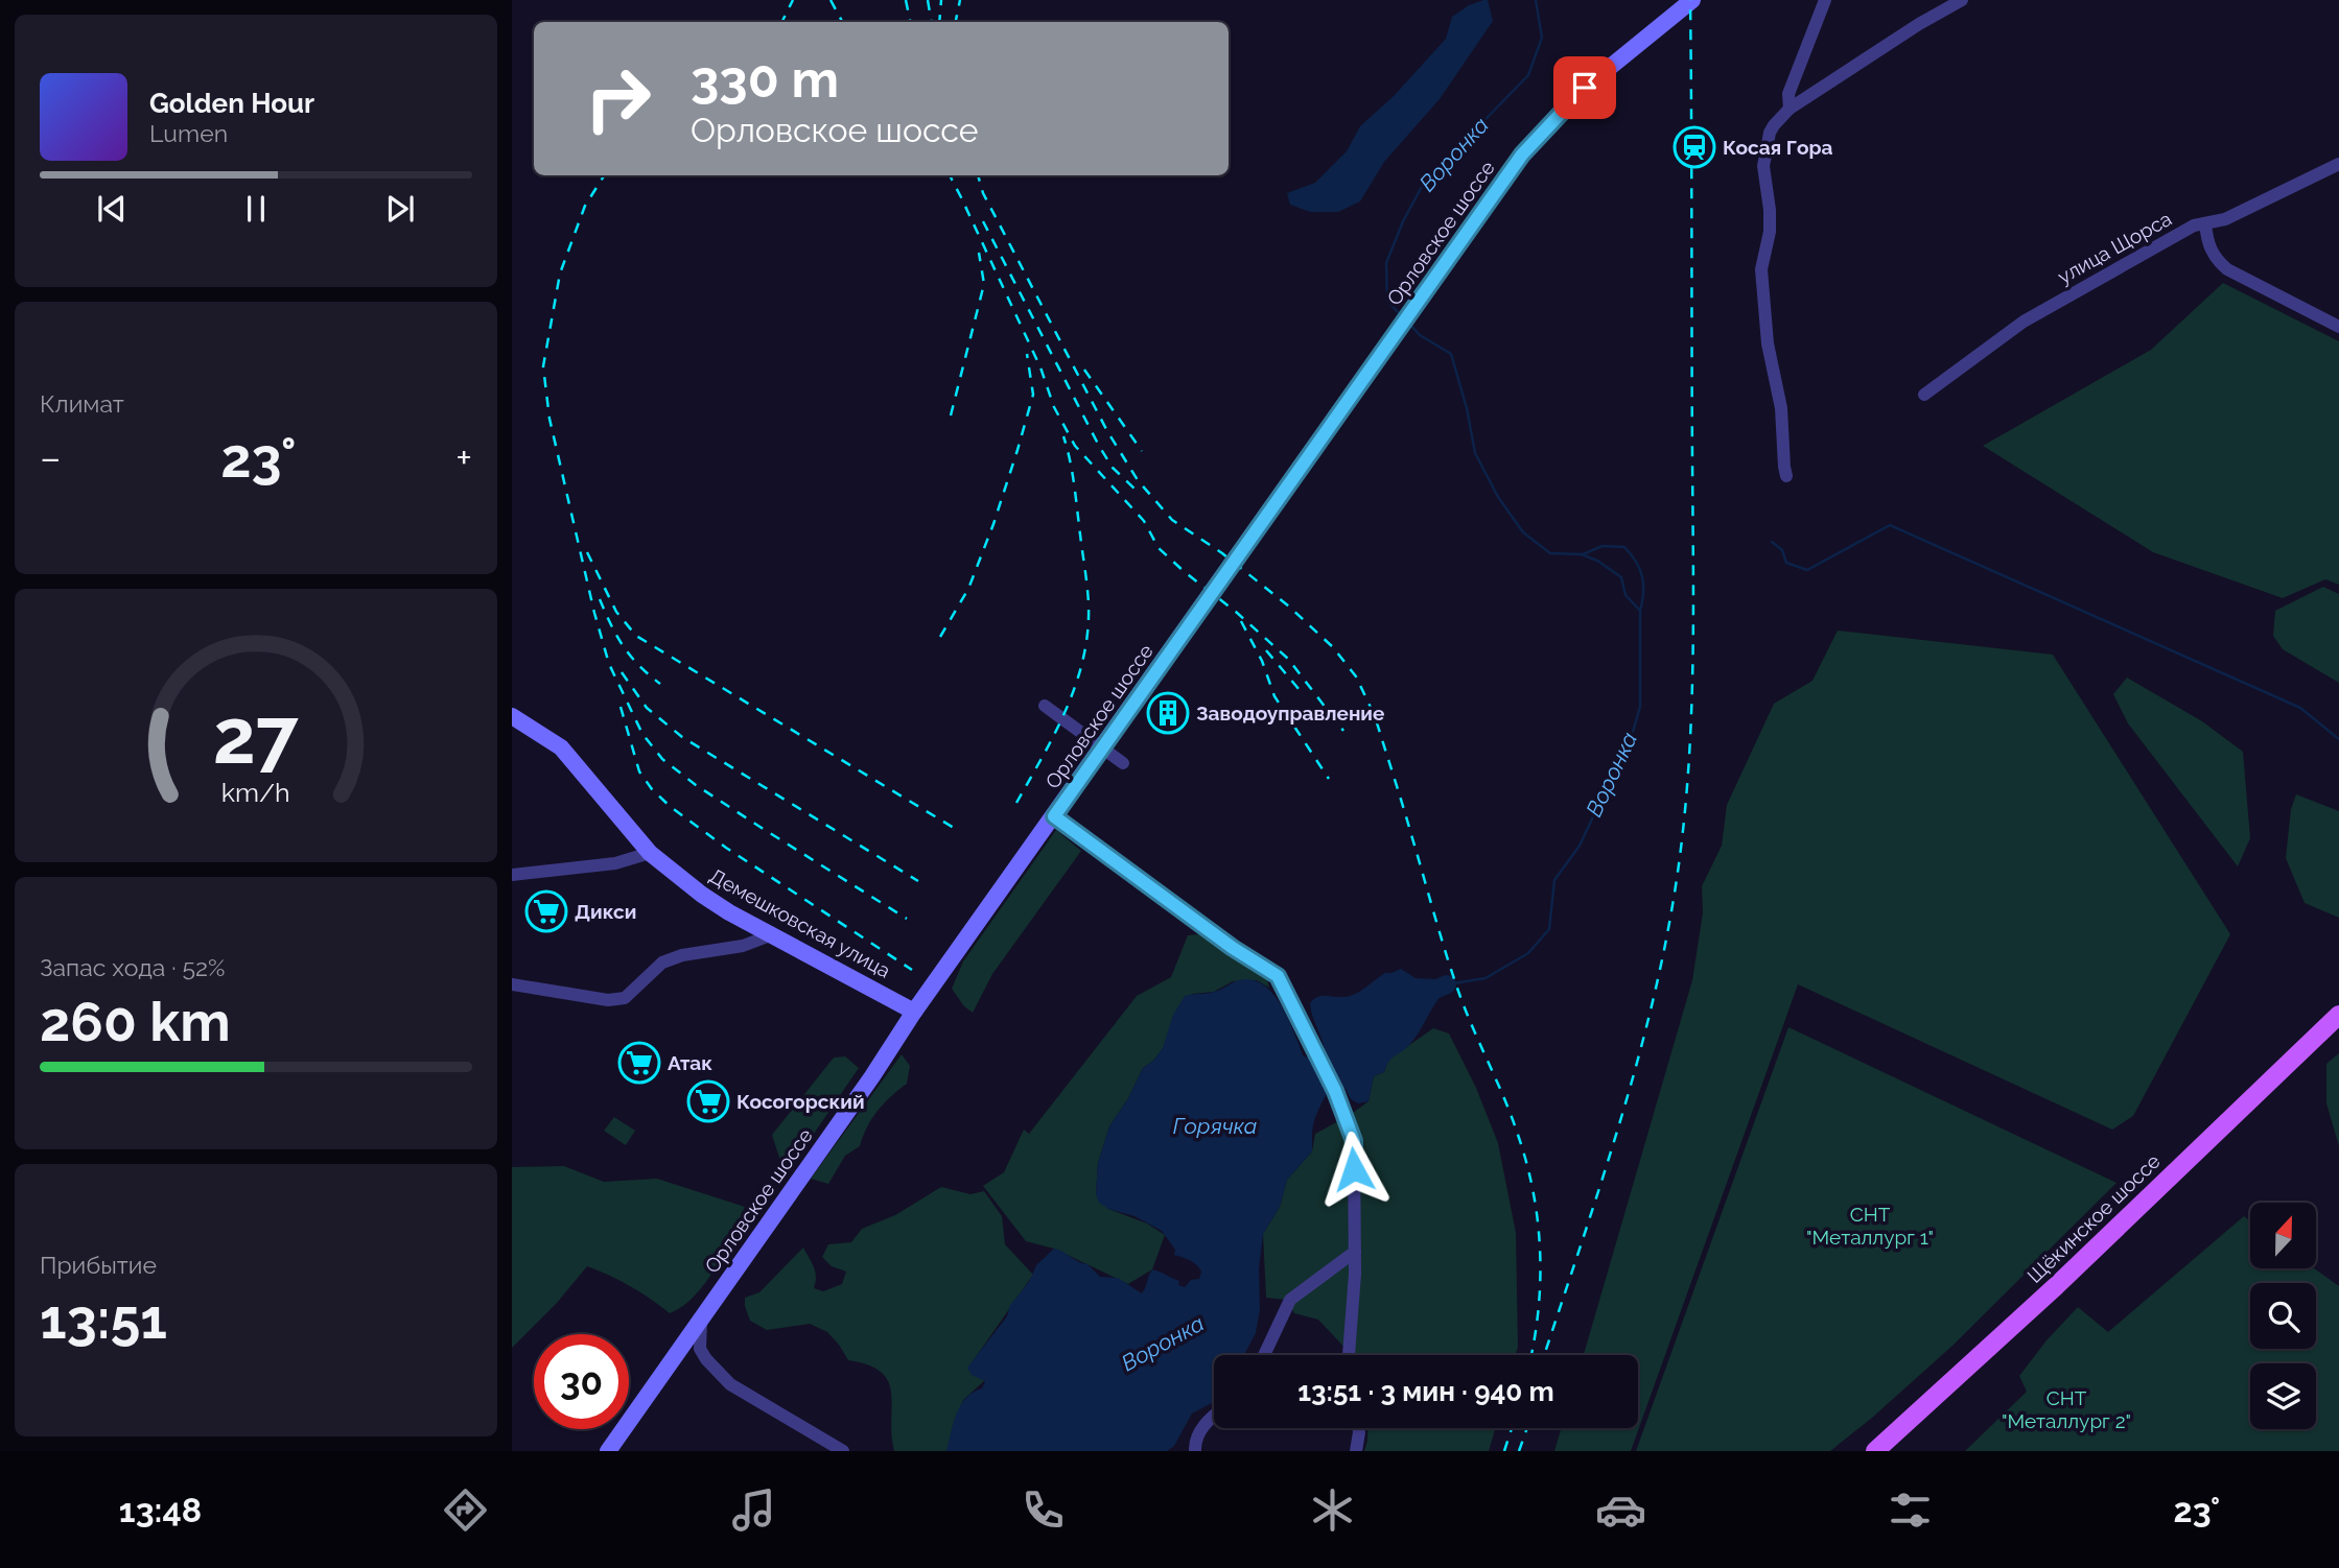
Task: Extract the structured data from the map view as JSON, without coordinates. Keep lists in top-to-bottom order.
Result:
{
  "streets": {
    "main road": ["Орловское шоссе", "Демешковская улица", "Щёкинское шоссе"],
    "street": ["улица Щорса"]
  },
  "crossings": [
    ["Орловское шоссе", "Демешковская улица"]
  ],
  "water": ["Воронка", "Горячка"],
  "parks": ["СНТ \"Металлург 1\"", "СНТ \"Металлург 2\""],
  "places": {
    "station": ["Косая Гора"],
    "building": ["Заводоуправление"],
    "supermarket": ["Дикси", "Атак", "Косогорский"]
  },
  "north": "top",
  "page": {
    "turn": ["330 m", "Орловское шоссе"],
    "song": ["Golden Hour", "Lumen"],
    "tile": [
      "Климат",
      ["Запас хода · 52%", "260 km"],
      ["Прибытие", "13:51"]
    ],
    "heat": ["−", "23°", "+"],
    "limit": "30",
    "trip": "13:51 · 3 мин · 940 m",
    "tabs": ["13:48", "23°"],
    "gauge": ["27", "km/h"]
  }
}
